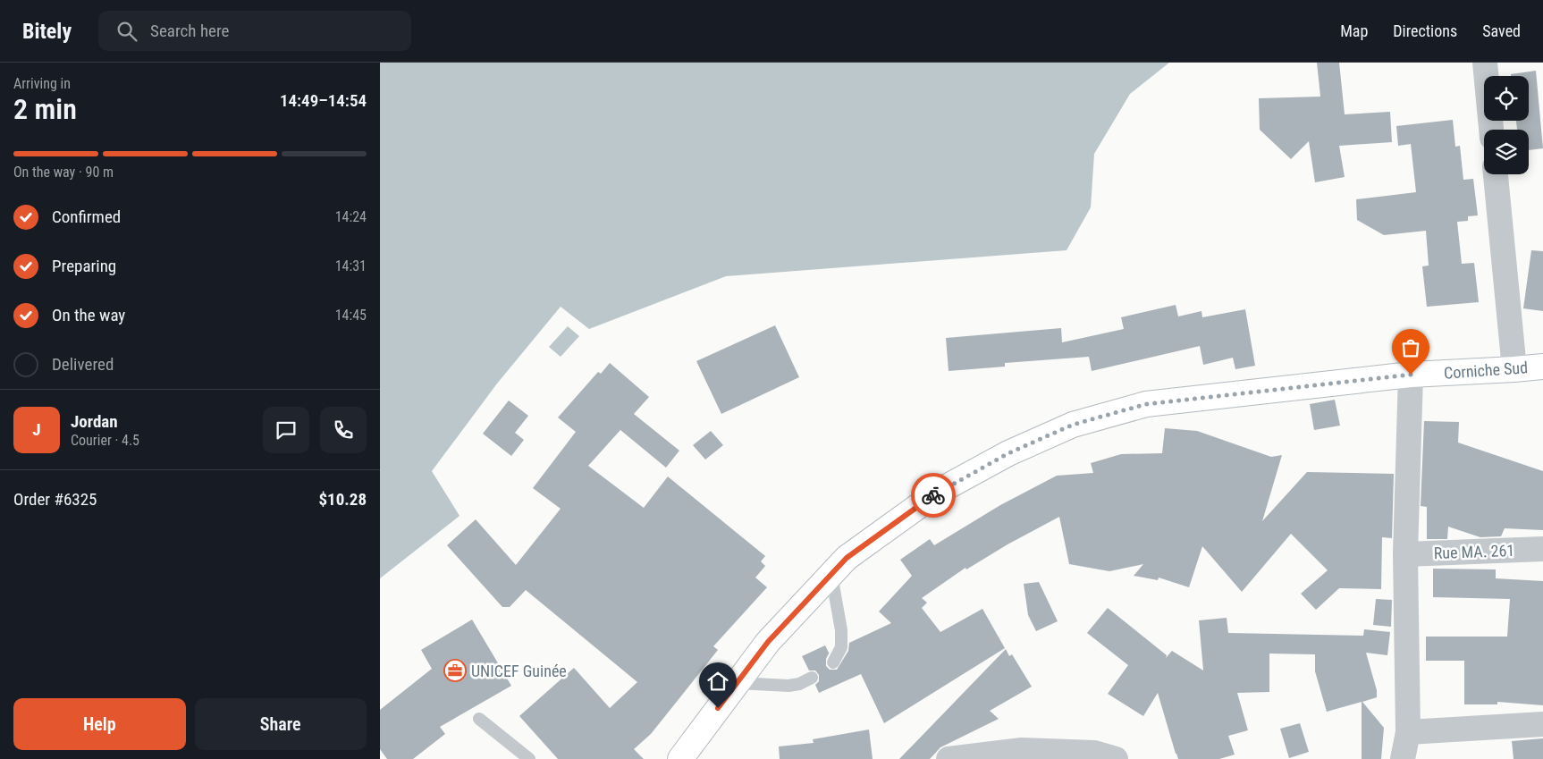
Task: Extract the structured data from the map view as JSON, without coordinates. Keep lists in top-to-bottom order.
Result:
{
  "streets": {
    "main road": ["Corniche Sud"],
    "street": ["Rue MA. 261"]
  },
  "places": {
    "office": ["UNICEF Guinée"]
  },
  "page": {
    "header": "Bitely",
    "search": "Search here",
    "nav": ["Map", "Directions", "Saved"],
    "heading": ["2 min", "Arriving in", "14:49–14:54"],
    "panel": [
      "Jordan",
      "Courier · 4.5",
      "Order #6325",
      "$10.28"
    ],
    "bar": "On the way · 90 m",
    "list": [
      ["Confirmed", "14:24"],
      ["Preparing", "14:31"],
      ["On the way", "14:45"],
      "Delivered"
    ],
    "round": "J",
    "buttons": ["Help", "Share"]
  }
}
